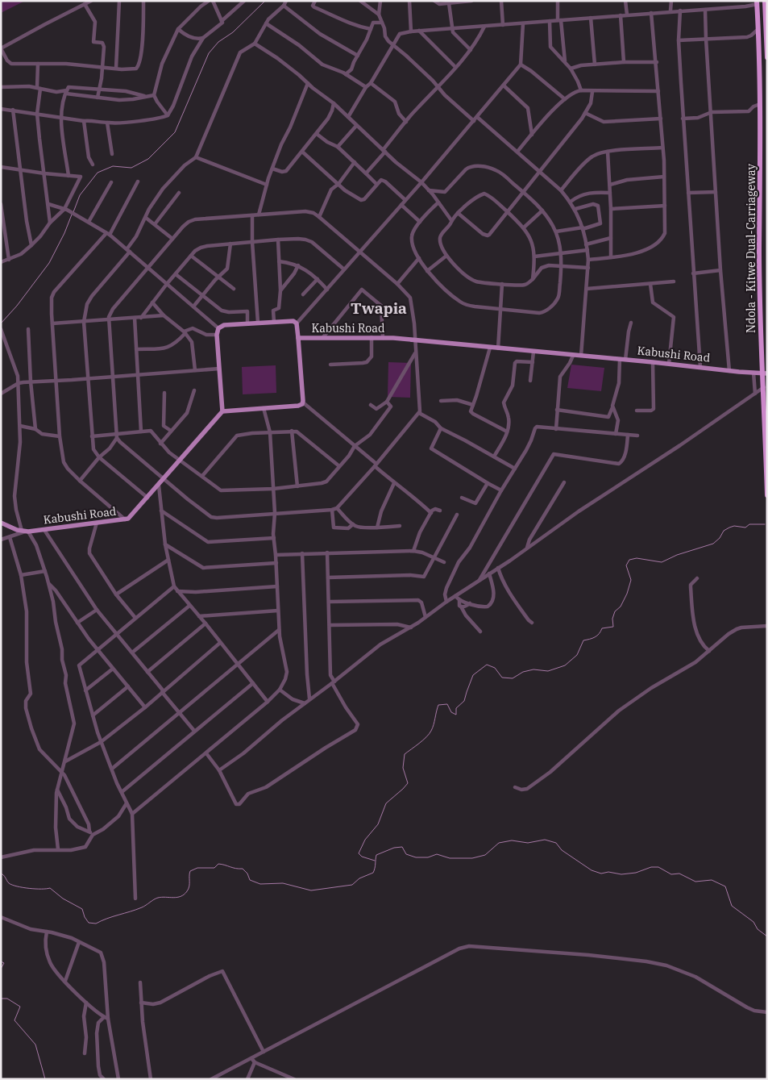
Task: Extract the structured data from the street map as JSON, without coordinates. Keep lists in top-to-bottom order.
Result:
{
  "streets": {
    "highway": ["Ndola - Kitwe Dual-Carriageway"],
    "main road": ["Kabushi Road"]
  },
  "crossings": [
    ["Ndola - Kitwe Dual-Carriageway", "Kabushi Road"]
  ],
  "districts": ["Twapia"]
}
